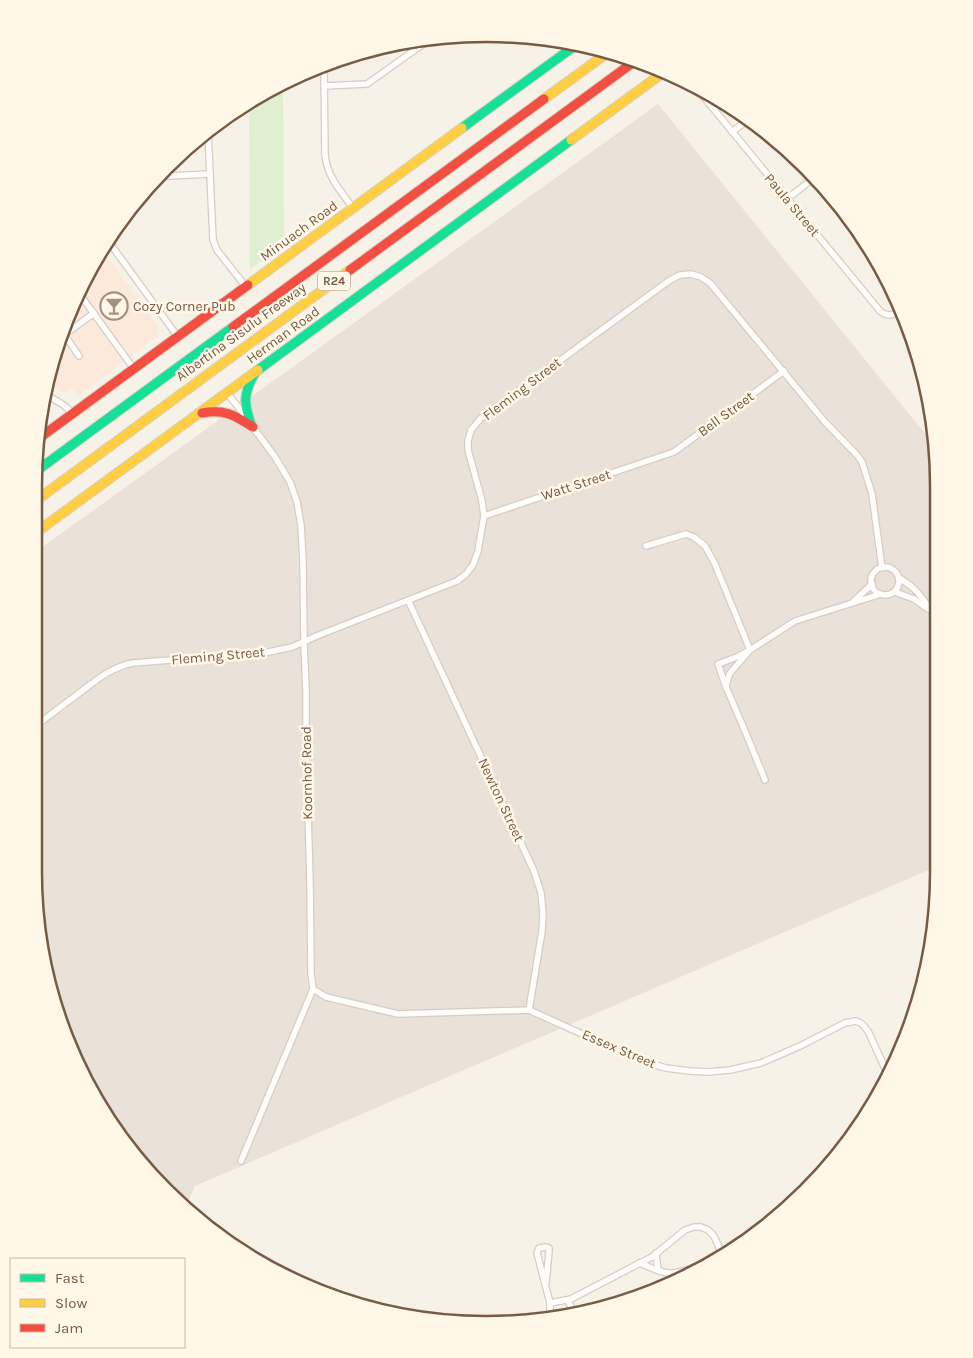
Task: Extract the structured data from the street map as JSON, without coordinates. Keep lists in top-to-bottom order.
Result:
{
  "streets": {
    "main road": [
      "Minuach Road",
      "R24",
      "Albertina Sisulu Freeway",
      "Herman Road"
    ],
    "street": [
      "Paula Street",
      "Fleming Street",
      "Bell Street",
      "Watt Street",
      "Koornhof Road",
      "Newton Street",
      "Essex Street"
    ]
  },
  "crossings": [
    ["Herman Road", "Koornhof Road"],
    ["Fleming Street", "Bell Street"],
    ["Fleming Street", "Watt Street"],
    ["Fleming Street", "Koornhof Road"],
    ["Fleming Street", "Newton Street"],
    ["Bell Street", "Watt Street"],
    ["Koornhof Road", "Essex Street"],
    ["Newton Street", "Essex Street"]
  ],
  "places": {
    "bar": ["Cozy Corner Pub"]
  },
  "legend": ["Fast", "Slow", "Jam"]
}
